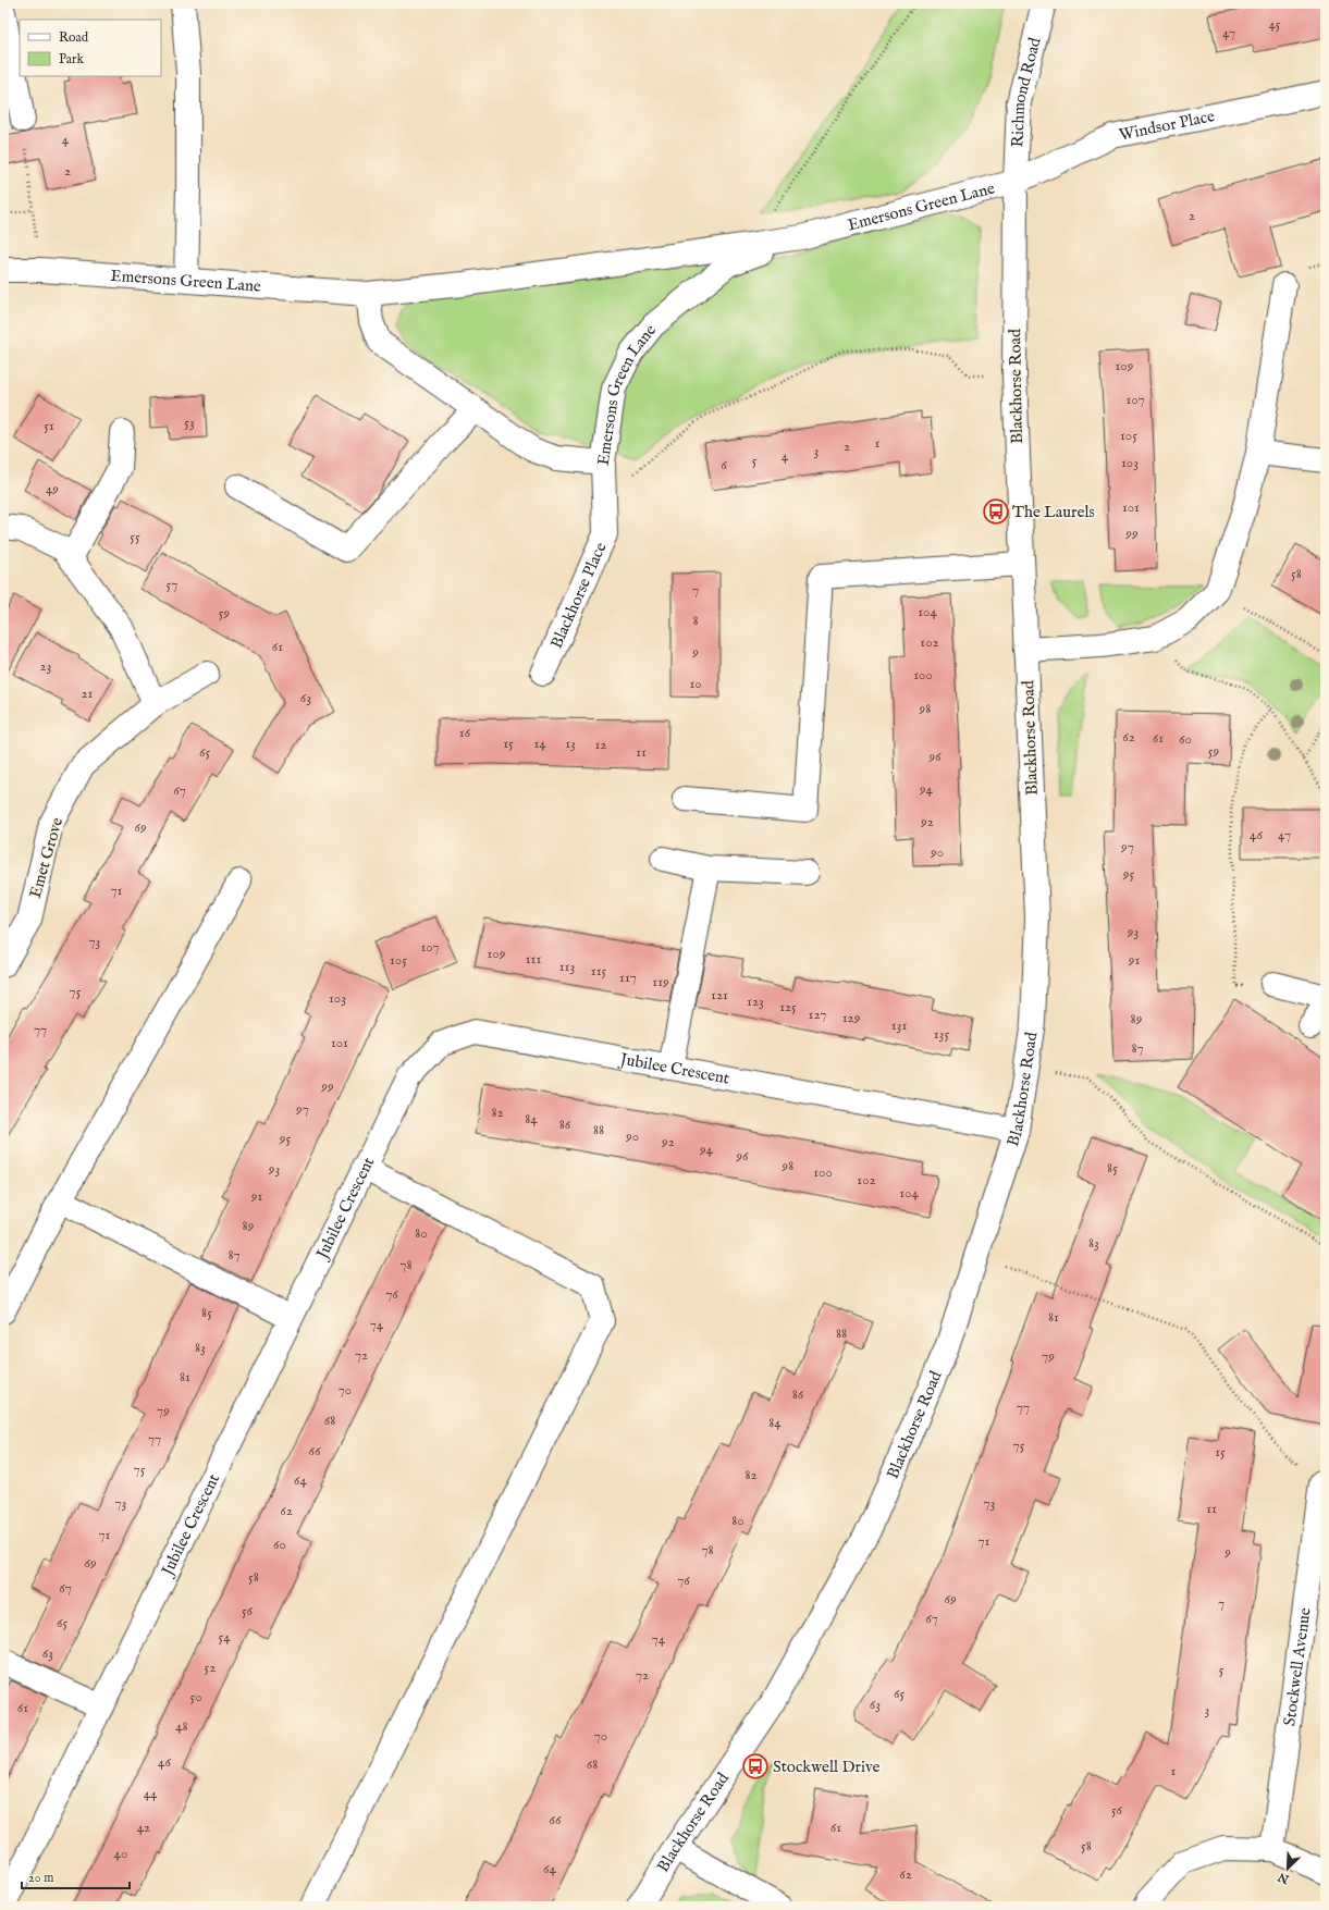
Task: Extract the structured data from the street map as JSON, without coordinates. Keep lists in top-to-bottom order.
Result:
{
  "streets": {
    "street": [
      "Richmond Road",
      "Windsor Place",
      "Emersons Green Lane",
      "Blackhorse Road",
      "Blackhorse Place",
      "Emet Grove",
      "Jubilee Crescent",
      "Stockwell Avenue"
    ]
  },
  "crossings": [
    ["Richmond Road", "Windsor Place"],
    ["Richmond Road", "Emersons Green Lane"],
    ["Richmond Road", "Blackhorse Road"],
    ["Windsor Place", "Emersons Green Lane"],
    ["Windsor Place", "Blackhorse Road"],
    ["Emersons Green Lane", "Blackhorse Road"],
    ["Emersons Green Lane", "Blackhorse Place"],
    ["Blackhorse Road", "Jubilee Crescent"]
  ],
  "places": {
    "bus stop": ["The Laurels", "Stockwell Drive"]
  },
  "house_numbers": [
    "45",
    "47",
    "4",
    "2",
    "2",
    "109",
    "107",
    "53",
    "51",
    "105",
    "1",
    "2",
    "3",
    "4",
    "5",
    "103",
    "6",
    "49",
    "101",
    "99",
    "55",
    "58",
    "57",
    "7",
    "104",
    "59",
    "8",
    "102",
    "61",
    "9",
    "23",
    "100",
    "10",
    "21",
    "63",
    "98",
    "16",
    "62",
    "61",
    "60",
    "15",
    "14",
    "13",
    "12",
    "59",
    "65",
    "11",
    "96",
    "94",
    "67",
    "92",
    "69",
    "46",
    "47",
    "97",
    "90",
    "95",
    "71",
    "93",
    "73",
    "107",
    "109",
    "111",
    "105",
    "91",
    "113",
    "115",
    "117",
    "119",
    "75",
    "121",
    "103",
    "123",
    "125",
    "127",
    "129",
    "89",
    "131",
    "77",
    "135",
    "101",
    "87",
    "99",
    "97",
    "82",
    "84",
    "86",
    "88",
    "90",
    "95",
    "92",
    "94",
    "96",
    "98",
    "85",
    "93",
    "100",
    "102",
    "104",
    "91",
    "89",
    "80",
    "83",
    "87",
    "78",
    "76",
    "85",
    "81",
    "74",
    "88",
    "83",
    "72",
    "79",
    "81",
    "70",
    "86",
    "77",
    "79",
    "68",
    "84",
    "77",
    "75",
    "66",
    "15",
    "75",
    "82",
    "64",
    "73",
    "73",
    "11",
    "62",
    "80",
    "71",
    "71",
    "60",
    "78",
    "9",
    "69",
    "58",
    "76",
    "67",
    "69",
    "7",
    "56",
    "67",
    "65",
    "54",
    "74",
    "63",
    "52",
    "5",
    "72",
    "65",
    "50",
    "63",
    "61",
    "3",
    "48",
    "70",
    "46",
    "68",
    "1",
    "44",
    "56",
    "66",
    "42",
    "61",
    "58",
    "40",
    "64",
    "62"
  ],
  "legend": ["Road", "Park"],
  "scale_bar": "20 m",
  "north": "bottom left"
}
